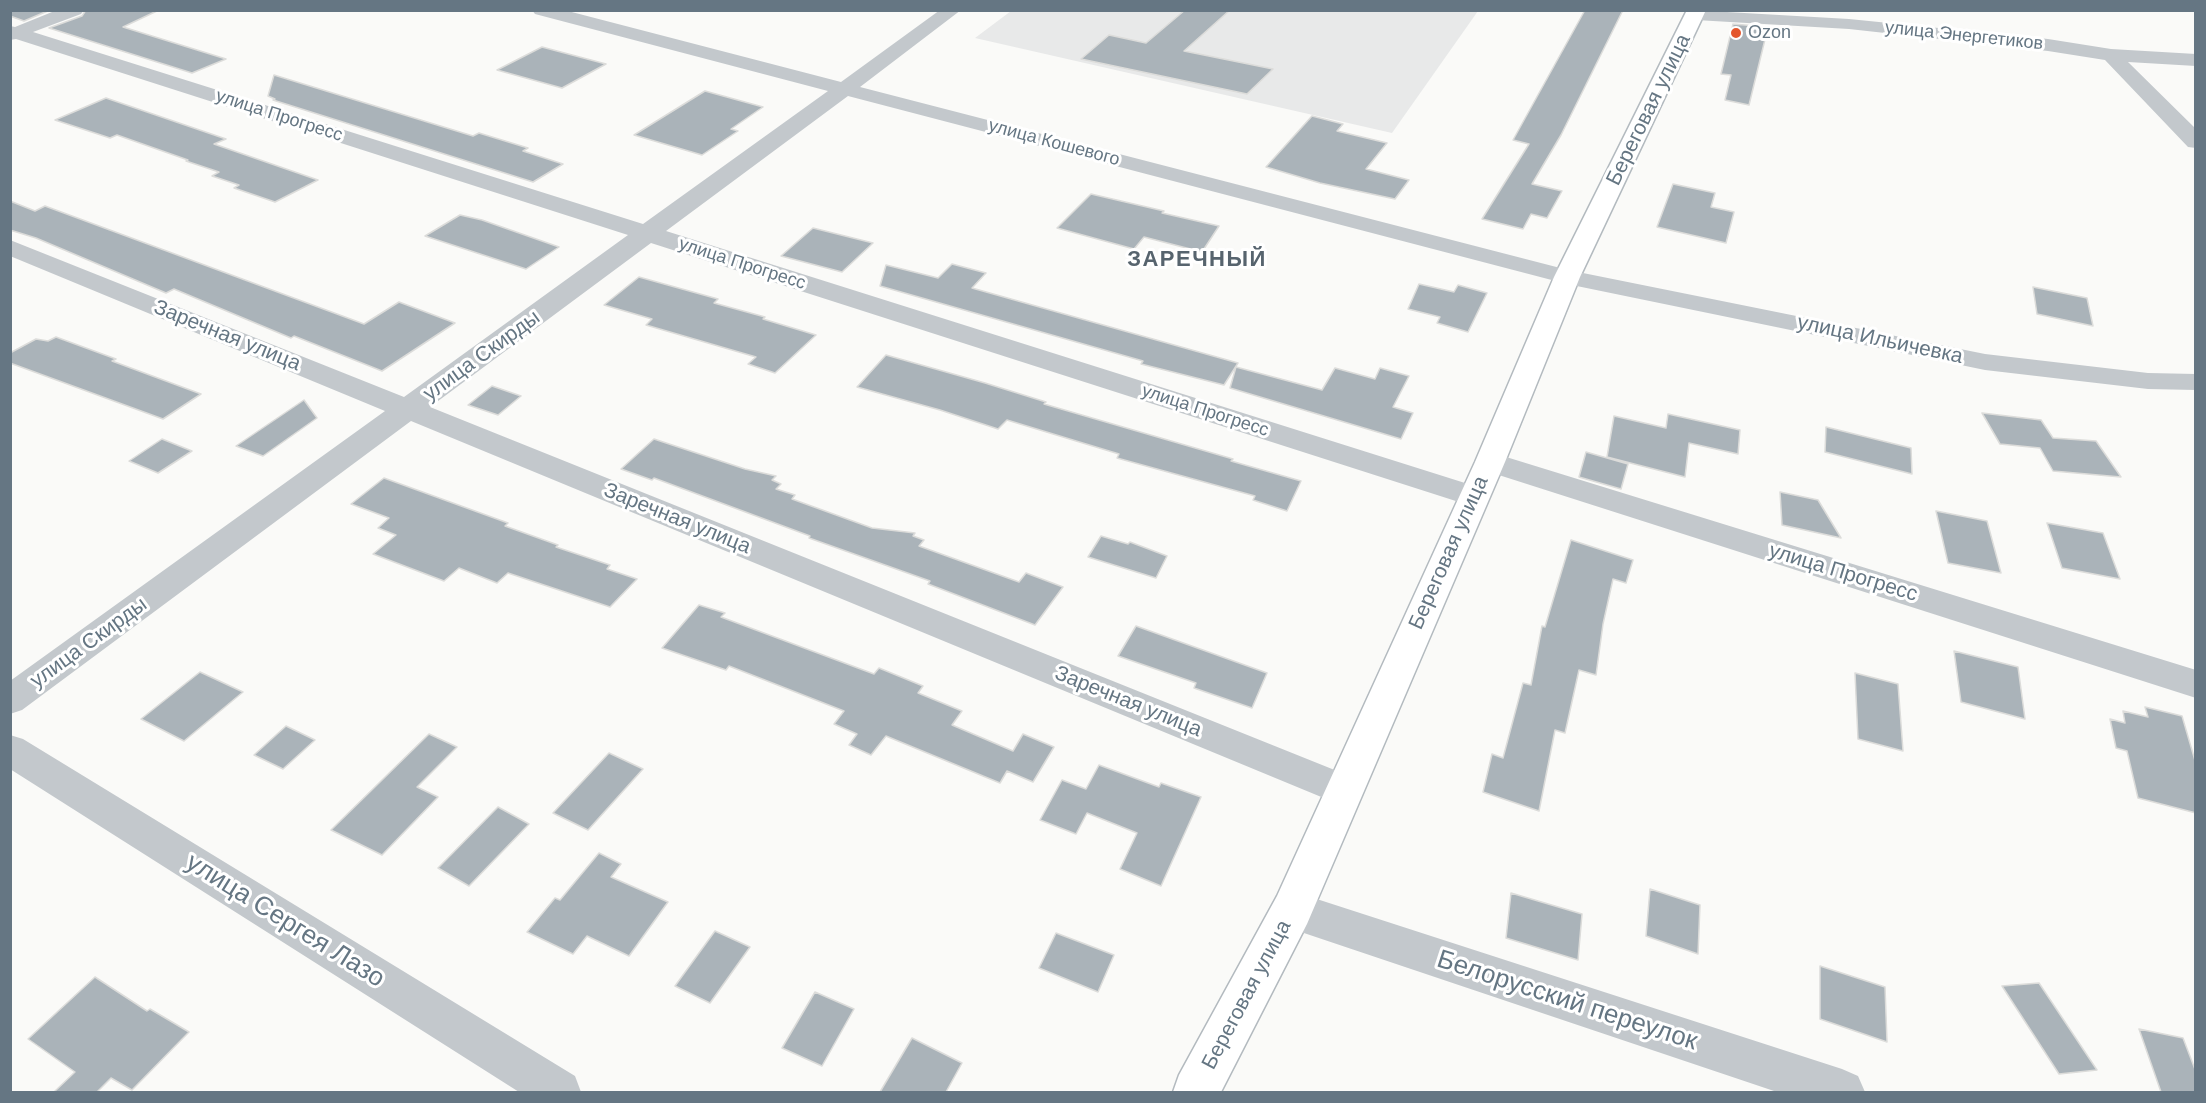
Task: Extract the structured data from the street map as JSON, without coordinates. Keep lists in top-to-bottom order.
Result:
{
  "streets": {
    "main road": ["Береговая улица"],
    "street": [
      "улица Энергетиков",
      "улица Прогресс",
      "улица Кошевого",
      "Заречная улица",
      "улица Ильичевка",
      "улица Скирды",
      "улица Сергея Лазо",
      "Белорусский переулок"
    ]
  },
  "crossings": [
    ["улица Энергетиков", "Береговая улица"],
    ["Береговая улица", "улица Прогресс"],
    ["Береговая улица", "улица Кошевого"],
    ["Береговая улица", "Заречная улица"],
    ["Береговая улица", "улица Ильичевка"],
    ["Береговая улица", "Белорусский переулок"],
    ["улица Прогресс", "улица Скирды"],
    ["улица Кошевого", "улица Ильичевка"],
    ["улица Кошевого", "улица Скирды"],
    ["Заречная улица", "улица Скирды"]
  ],
  "districts": ["ЗАРЕЧНЫЙ"],
  "places": ["Ozon"]
}
